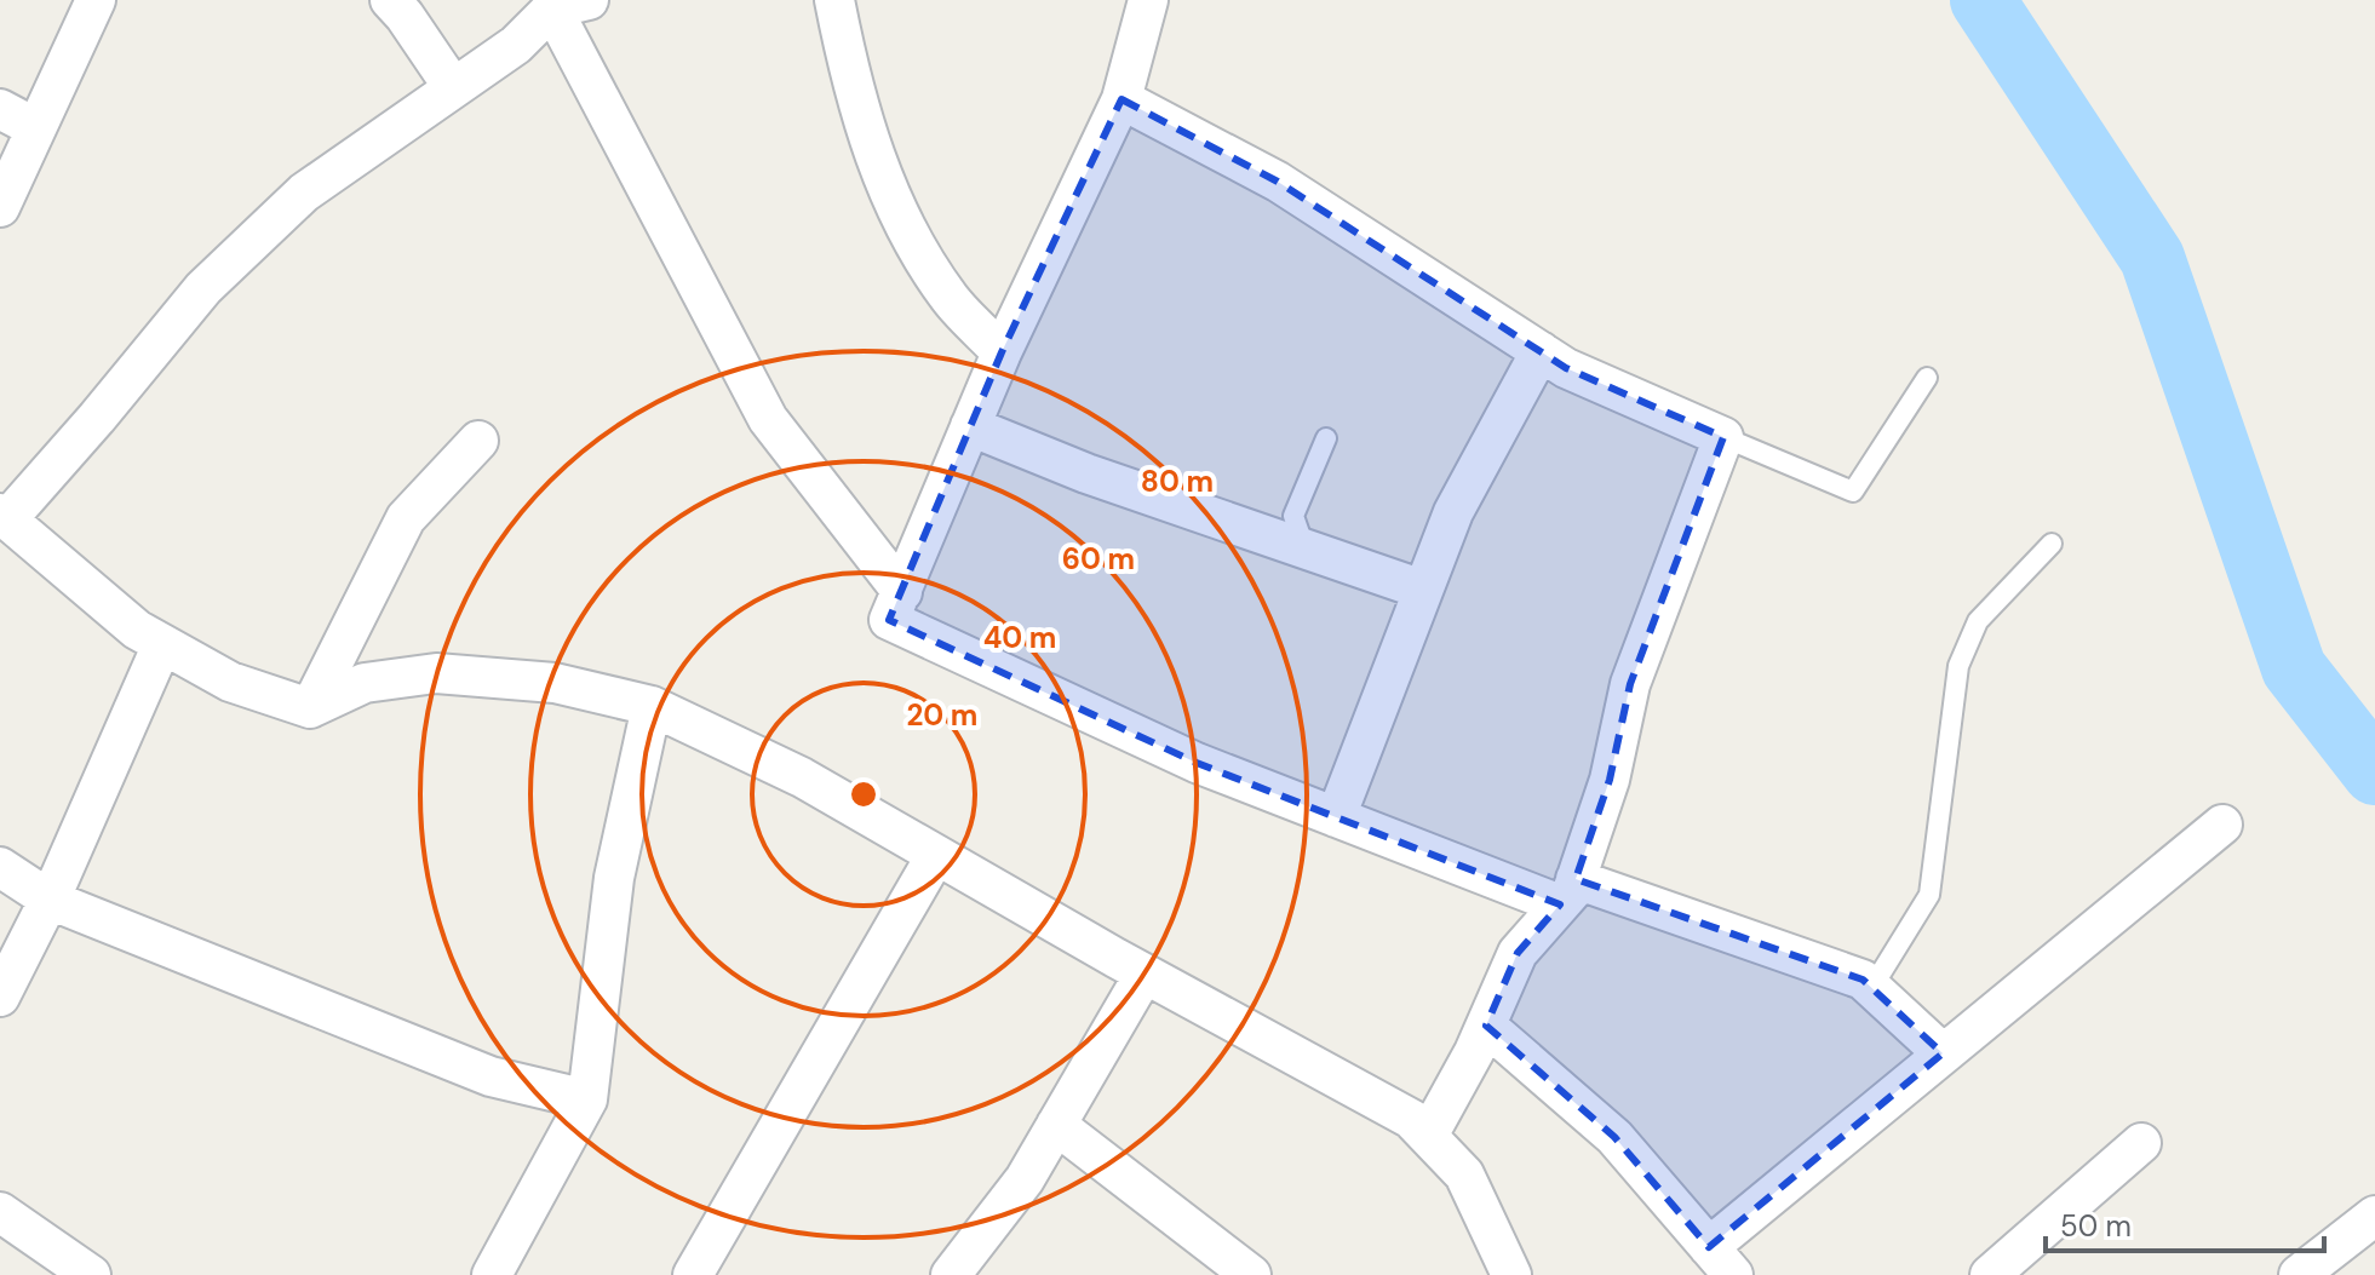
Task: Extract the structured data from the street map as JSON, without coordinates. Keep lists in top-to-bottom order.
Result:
{
  "scale_bar": "50 m",
  "rings": [
    "80 m",
    "60 m",
    "40 m",
    "20 m"
  ]
}
